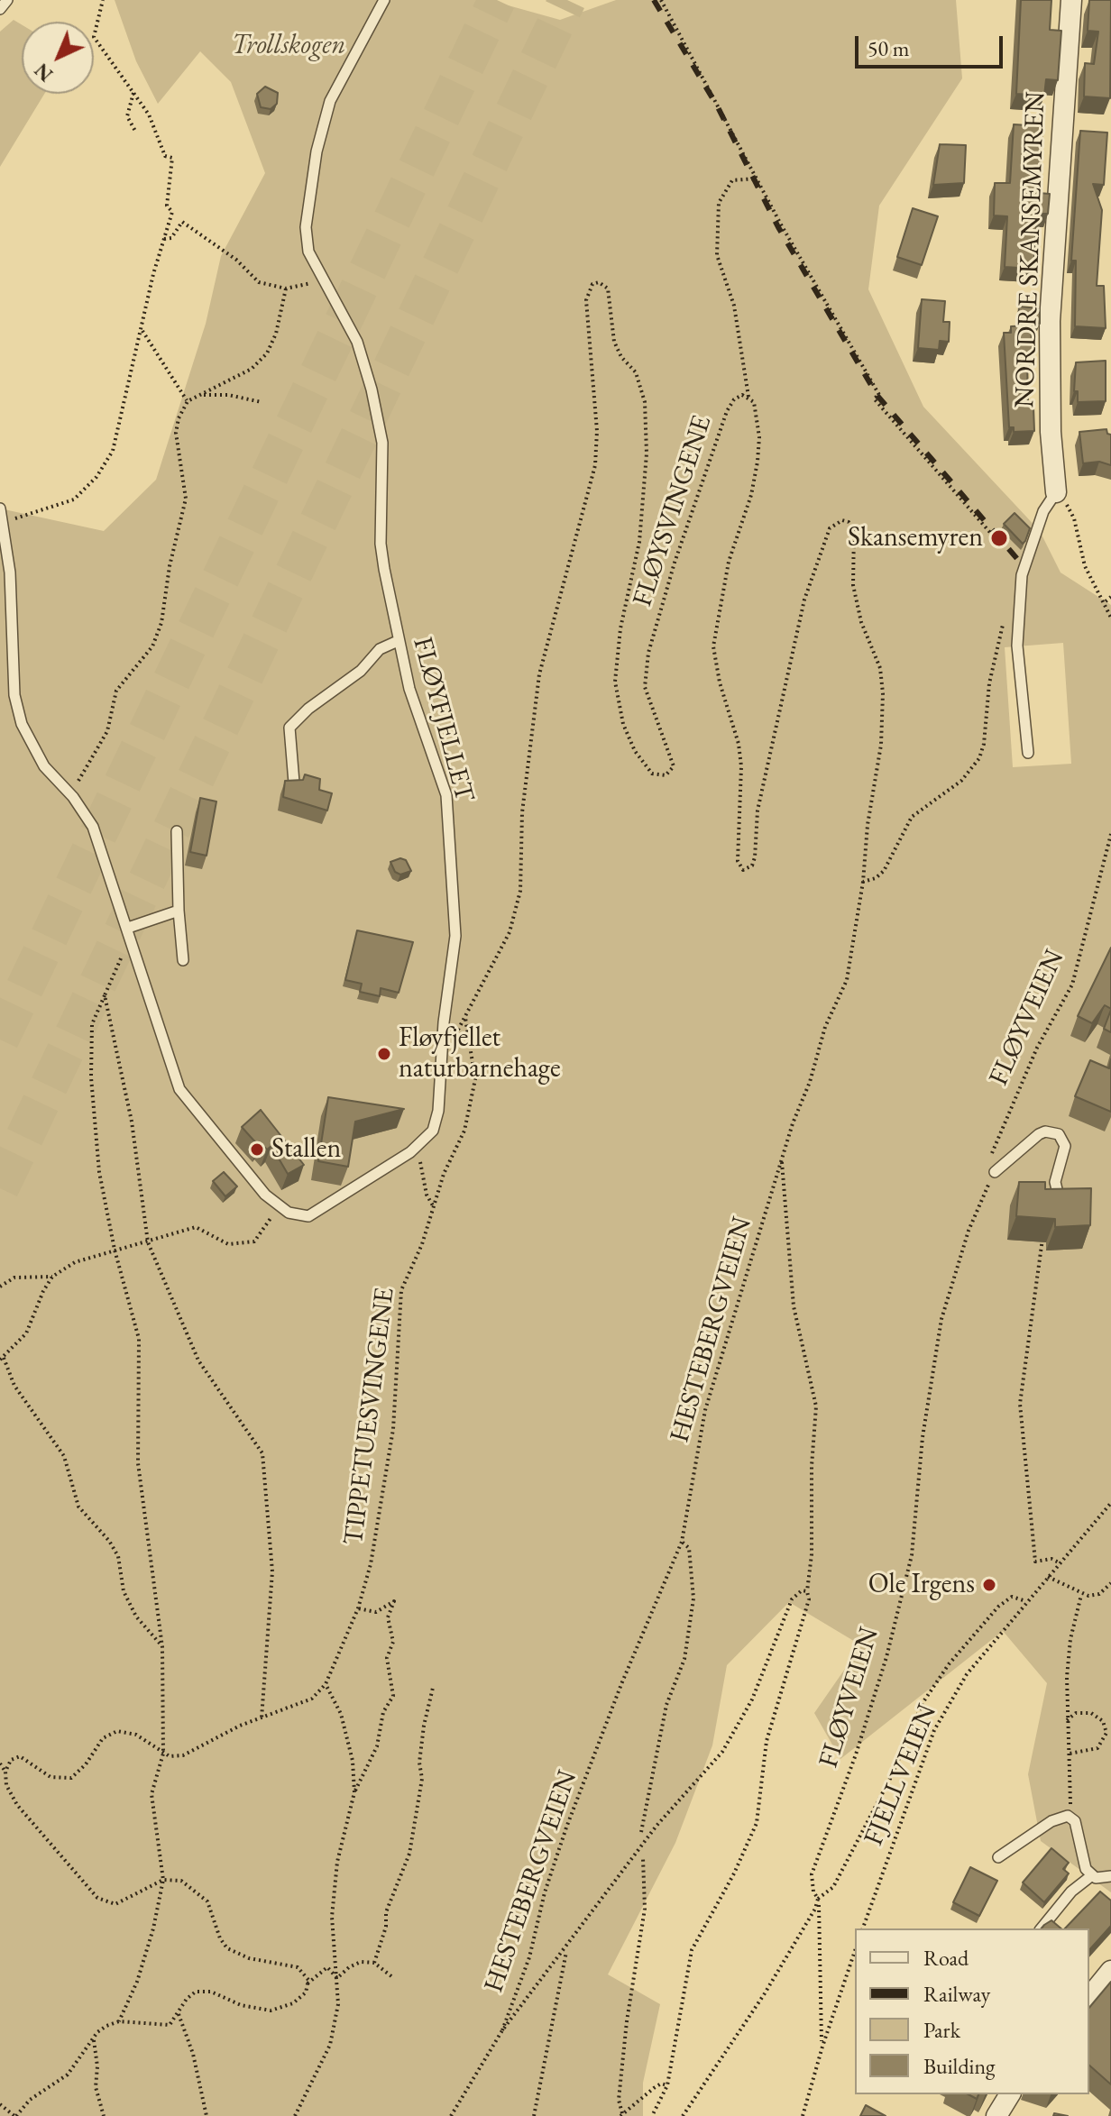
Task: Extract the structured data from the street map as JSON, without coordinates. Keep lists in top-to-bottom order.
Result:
{
  "streets": {
    "street": ["NORDRE SKANSEMYREN"],
    "lane": ["FLØYFJELLET"],
    "path": [
      "FLØYSVINGENE",
      "FLØYVEIEN",
      "HESTEBERGVEIEN",
      "TIPPETUESVINGENE",
      "FJELLVEIEN"
    ]
  },
  "crossings": [
    ["FLØYSVINGENE", "FLØYFJELLET"],
    ["FLØYSVINGENE", "HESTEBERGVEIEN"],
    ["FLØYSVINGENE", "TIPPETUESVINGENE"]
  ],
  "parks": ["Trollskogen"],
  "places": [
    "Skansemyren",
    "Fløyfjellet naturbarnehage",
    "Stallen",
    "Ole Irgens"
  ],
  "legend": [
    "Road",
    "Railway",
    "Park",
    "Building"
  ],
  "scale_bar": "50 m",
  "north": "bottom left"
}
